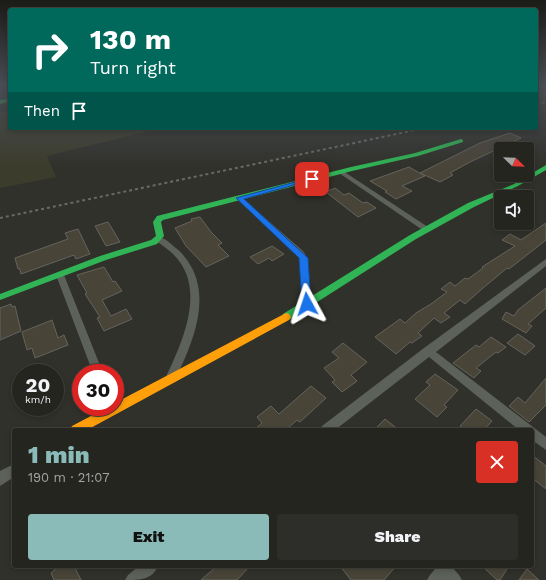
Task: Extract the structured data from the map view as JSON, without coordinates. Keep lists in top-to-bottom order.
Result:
{
  "north": "bottom right",
  "page": {
    "turn": ["130 m", "Turn right"],
    "then": "Then",
    "speed": "20 km/h",
    "limit": "30",
    "heading": ["1 min", "190 m · 21:07"],
    "buttons": ["Exit", "Share"]
  }
}
